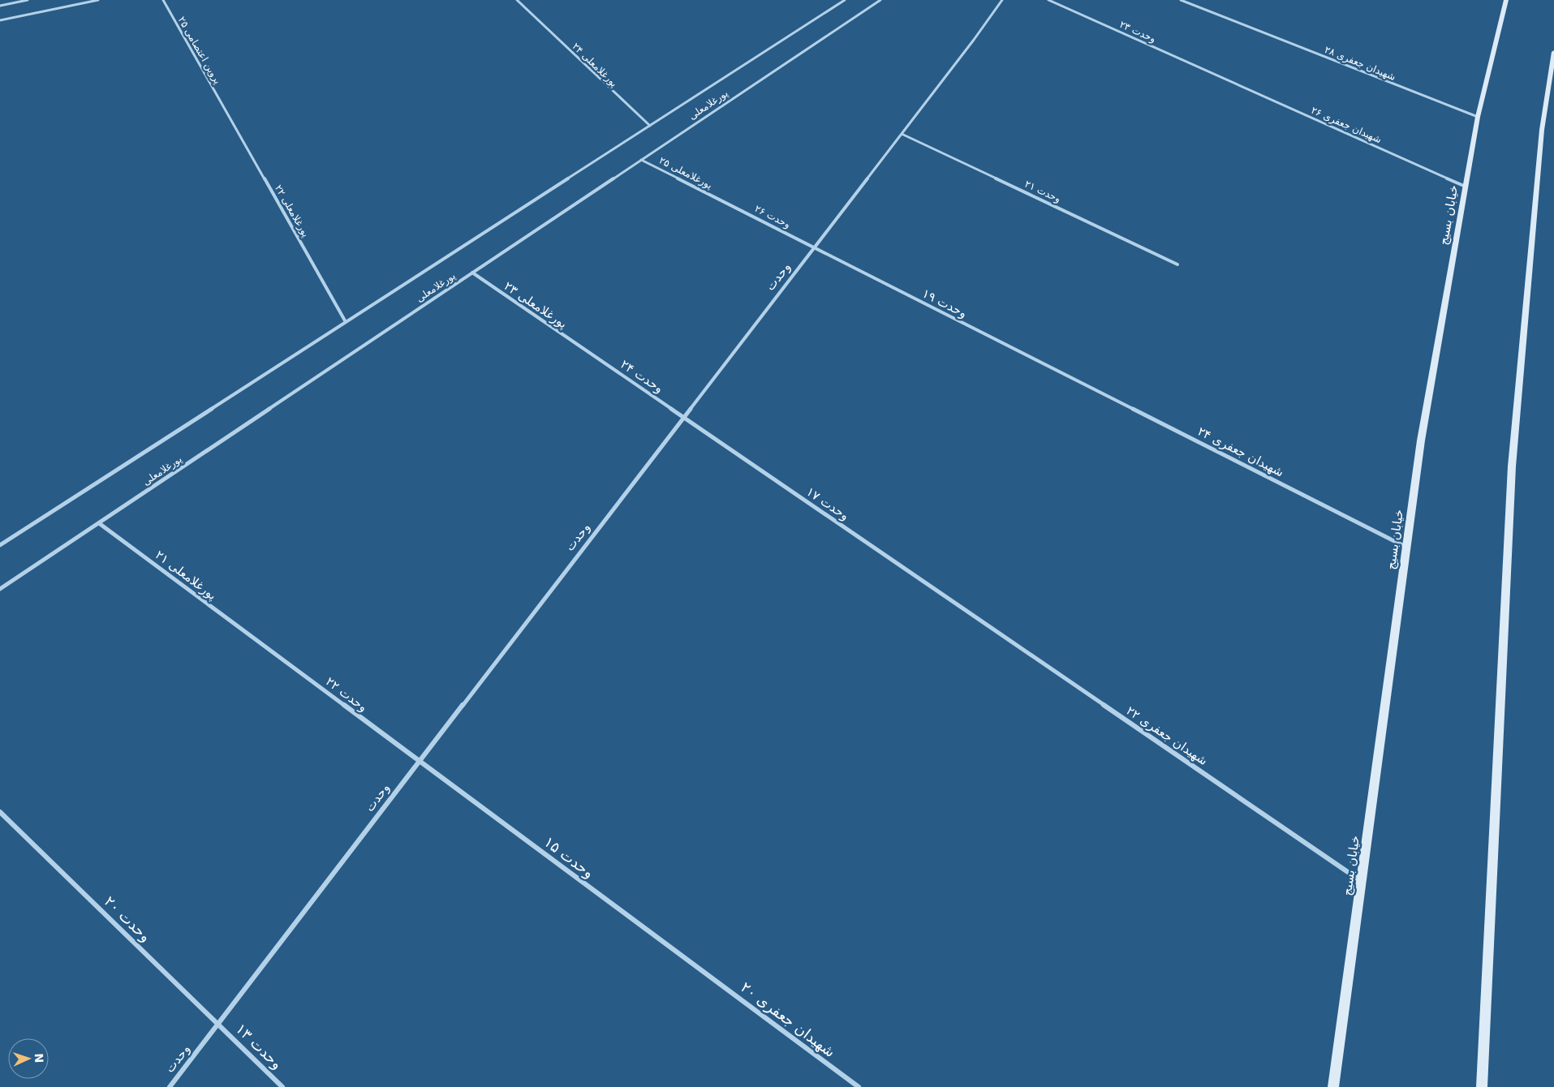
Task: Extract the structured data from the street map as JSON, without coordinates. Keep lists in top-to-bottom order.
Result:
{
  "streets": {
    "main road": ["خیابان بسیج"],
    "street": [
      "وحدت ۲۳",
      "پروین اعتصامی ۲۵",
      "شهیدان جعفری ۲۸",
      "پورغلامعلی ۲۴",
      "پورغلامعلی",
      "شهیدان جعفری ۲۶",
      "پورغلامعلی ۲۵",
      "وحدت ۲۱",
      "پورغلامعلی ۲۲",
      "وحدت ۲۶",
      "وحدت",
      "وحدت ۱۹",
      "پورغلامعلی ۲۳",
      "وحدت ۲۴",
      "شهیدان جعفری ۲۴",
      "وحدت ۱۷",
      "پورغلامعلی ۲۱",
      "وحدت ۲۲",
      "شهیدان جعفری ۲۲",
      "وحدت ۱۵",
      "وحدت ۲۰",
      "شهیدان جعفری ۲۰",
      "وحدت ۱۳"
    ]
  },
  "crossings": [
    ["وحدت ۲۳", "شهیدان جعفری ۲۶"],
    ["پروین اعتصامی ۲۵", "پورغلامعلی ۲۲"],
    ["شهیدان جعفری ۲۸", "خیابان بسیج"],
    ["پورغلامعلی ۲۴", "پورغلامعلی"],
    ["پورغلامعلی", "پورغلامعلی ۲۵"],
    ["پورغلامعلی", "پورغلامعلی ۲۲"],
    ["پورغلامعلی", "پورغلامعلی ۲۳"],
    ["پورغلامعلی", "پورغلامعلی ۲۱"],
    ["شهیدان جعفری ۲۶", "خیابان بسیج"],
    ["پورغلامعلی ۲۵", "وحدت ۲۶"],
    ["وحدت ۲۱", "وحدت"],
    ["خیابان بسیج", "شهیدان جعفری ۲۴"],
    ["خیابان بسیج", "شهیدان جعفری ۲۲"],
    ["وحدت ۲۶", "وحدت"],
    ["وحدت ۲۶", "وحدت ۱۹"],
    ["وحدت", "وحدت ۱۹"],
    ["وحدت", "وحدت ۲۴"],
    ["وحدت", "وحدت ۱۷"],
    ["وحدت", "وحدت ۲۲"],
    ["وحدت", "وحدت ۱۵"],
    ["وحدت", "وحدت ۲۰"],
    ["وحدت", "وحدت ۱۳"],
    ["وحدت ۱۹", "شهیدان جعفری ۲۴"],
    ["پورغلامعلی ۲۳", "وحدت ۲۴"],
    ["وحدت ۲۴", "وحدت ۱۷"],
    ["وحدت ۱۷", "شهیدان جعفری ۲۲"],
    ["پورغلامعلی ۲۱", "وحدت ۲۲"],
    ["وحدت ۲۲", "وحدت ۱۵"],
    ["وحدت ۱۵", "شهیدان جعفری ۲۰"],
    ["وحدت ۲۰", "وحدت ۱۳"]
  ],
  "north": "right"
}
